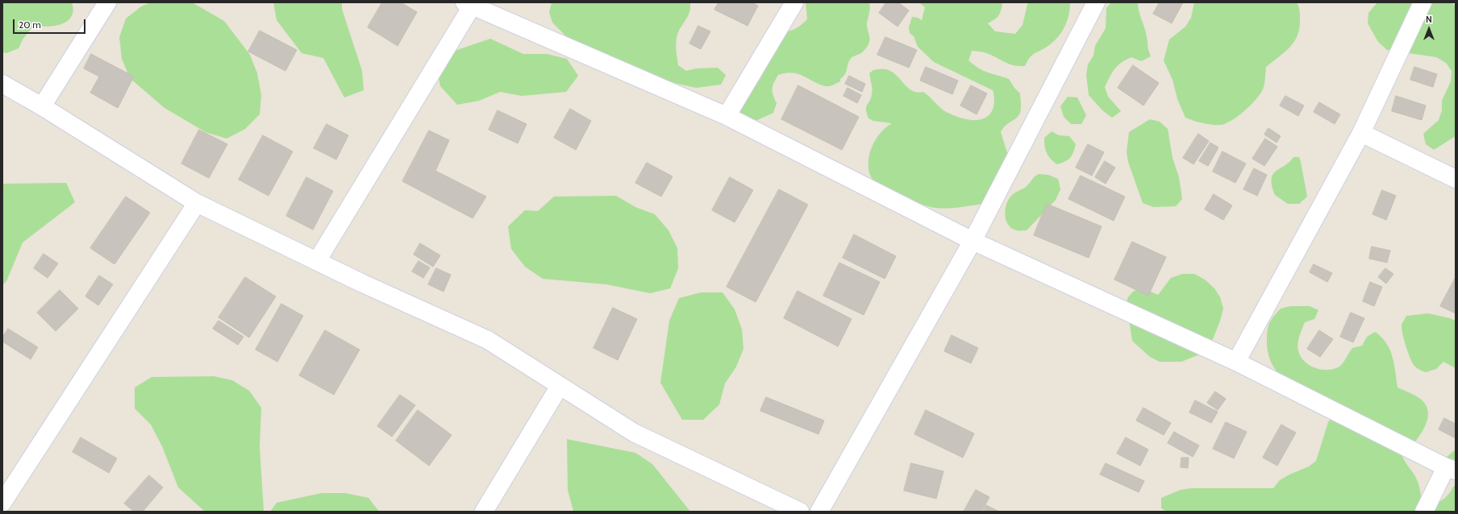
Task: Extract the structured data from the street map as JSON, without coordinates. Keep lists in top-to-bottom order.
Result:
{
  "scale_bar": "20 m",
  "north": "top"
}
